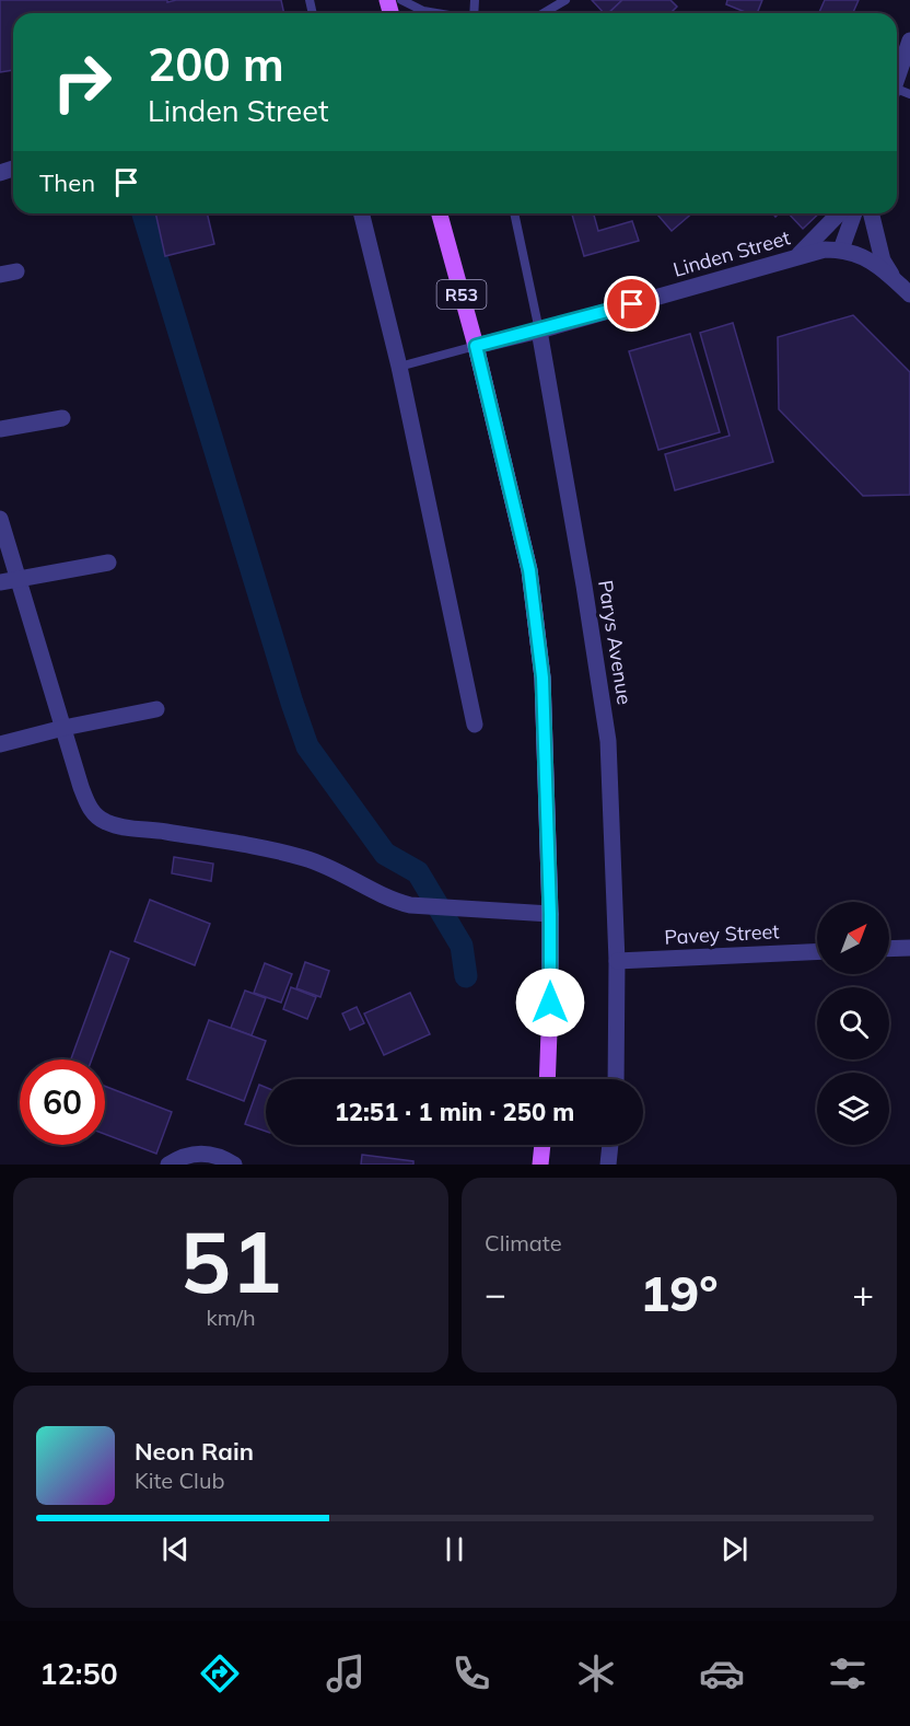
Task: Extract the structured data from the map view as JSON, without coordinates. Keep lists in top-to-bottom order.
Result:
{
  "streets": {
    "main road": ["R53"],
    "street": ["Linden Street", "Parys Avenue", "Pavey Street"]
  },
  "crossings": [
    ["Linden Street", "R53"],
    ["Linden Street", "Parys Avenue"],
    ["Parys Avenue", "Pavey Street"]
  ],
  "north": "top right",
  "page": {
    "turn": ["200 m", "Linden Street"],
    "then": "Then",
    "limit": "60",
    "trip": "12:51 · 1 min · 250 m",
    "tile": [
      ["51", "km/h"],
      "Climate"
    ],
    "heat": ["−", "19°", "+"],
    "song": ["Neon Rain", "Kite Club"],
    "tabs": "12:50"
  }
}
